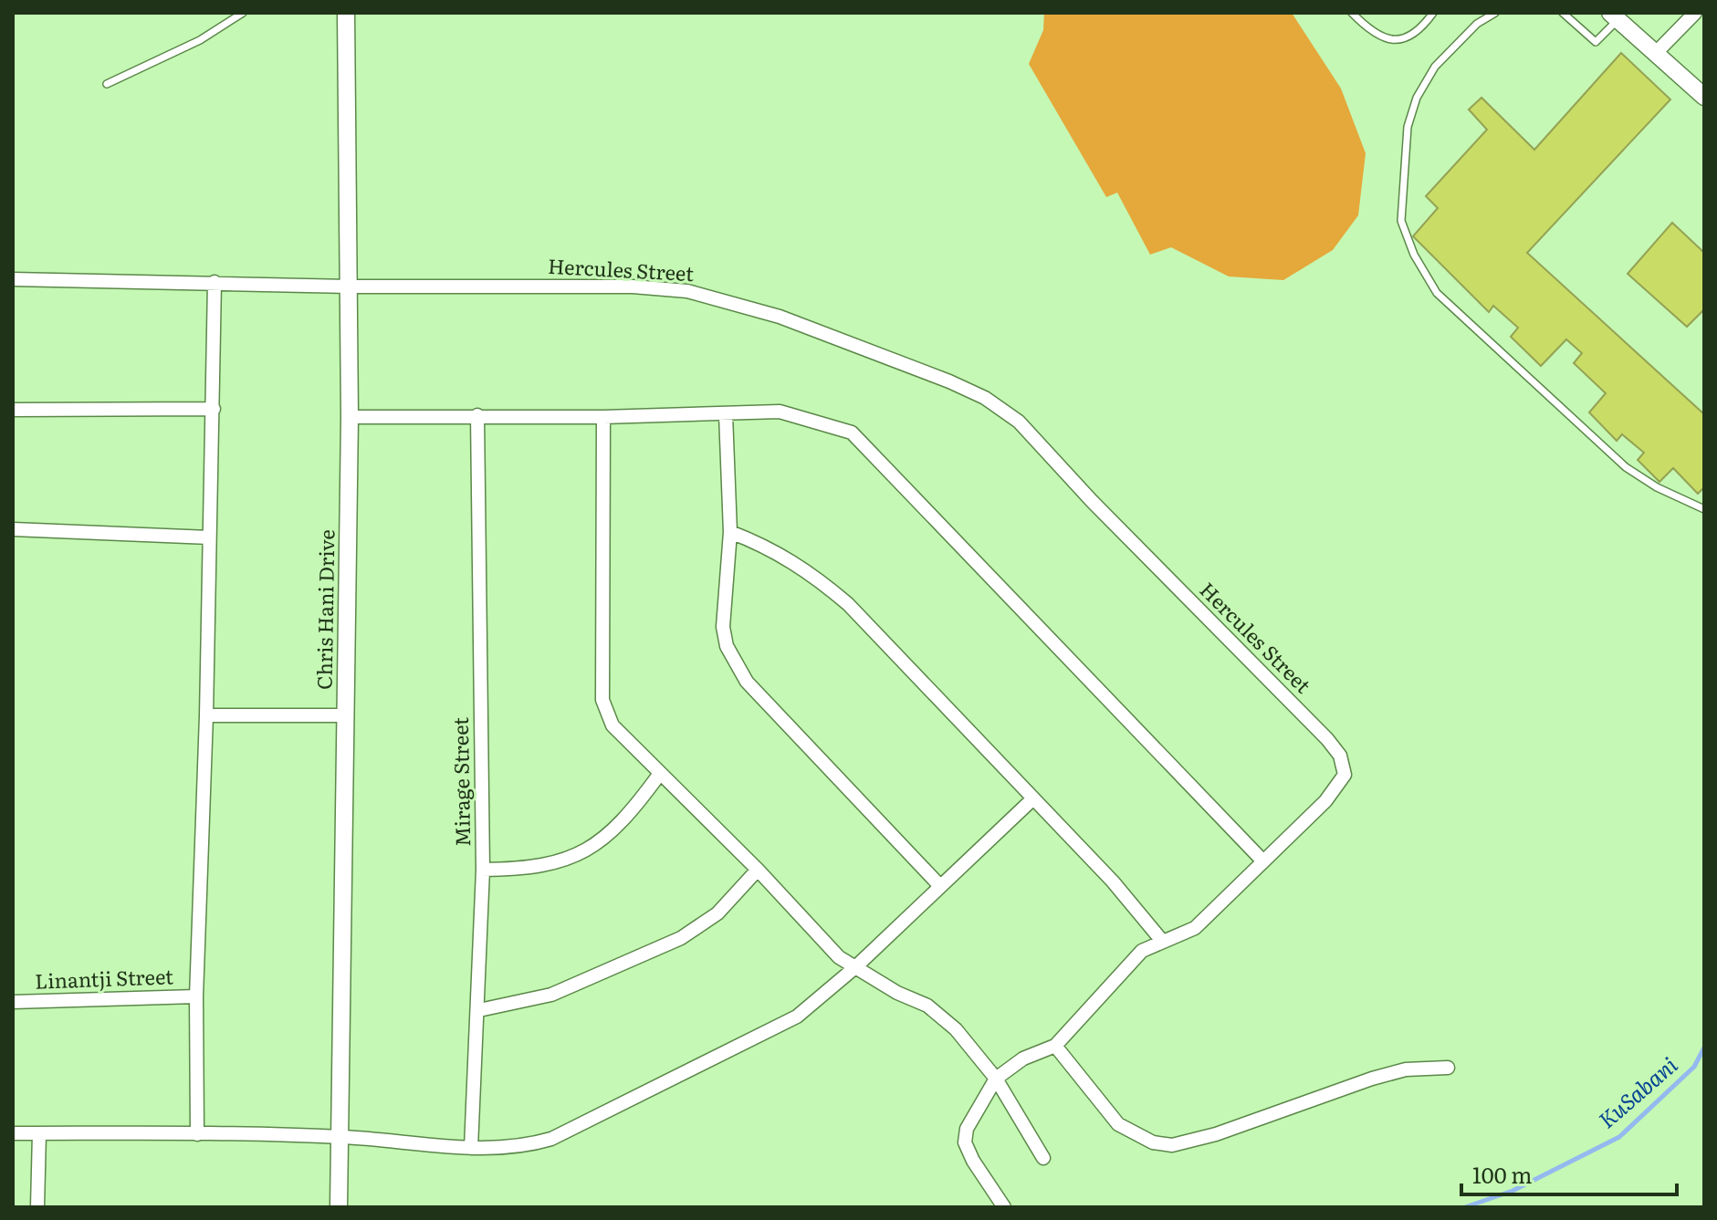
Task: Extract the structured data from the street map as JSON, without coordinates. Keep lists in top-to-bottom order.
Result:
{
  "streets": {
    "street": [
      "Hercules Street",
      "Chris Hani Drive",
      "Mirage Street",
      "Linantji Street"
    ]
  },
  "crossings": [
    ["Hercules Street", "Chris Hani Drive"]
  ],
  "water": ["KuSabani"],
  "scale_bar": "100 m"
}
